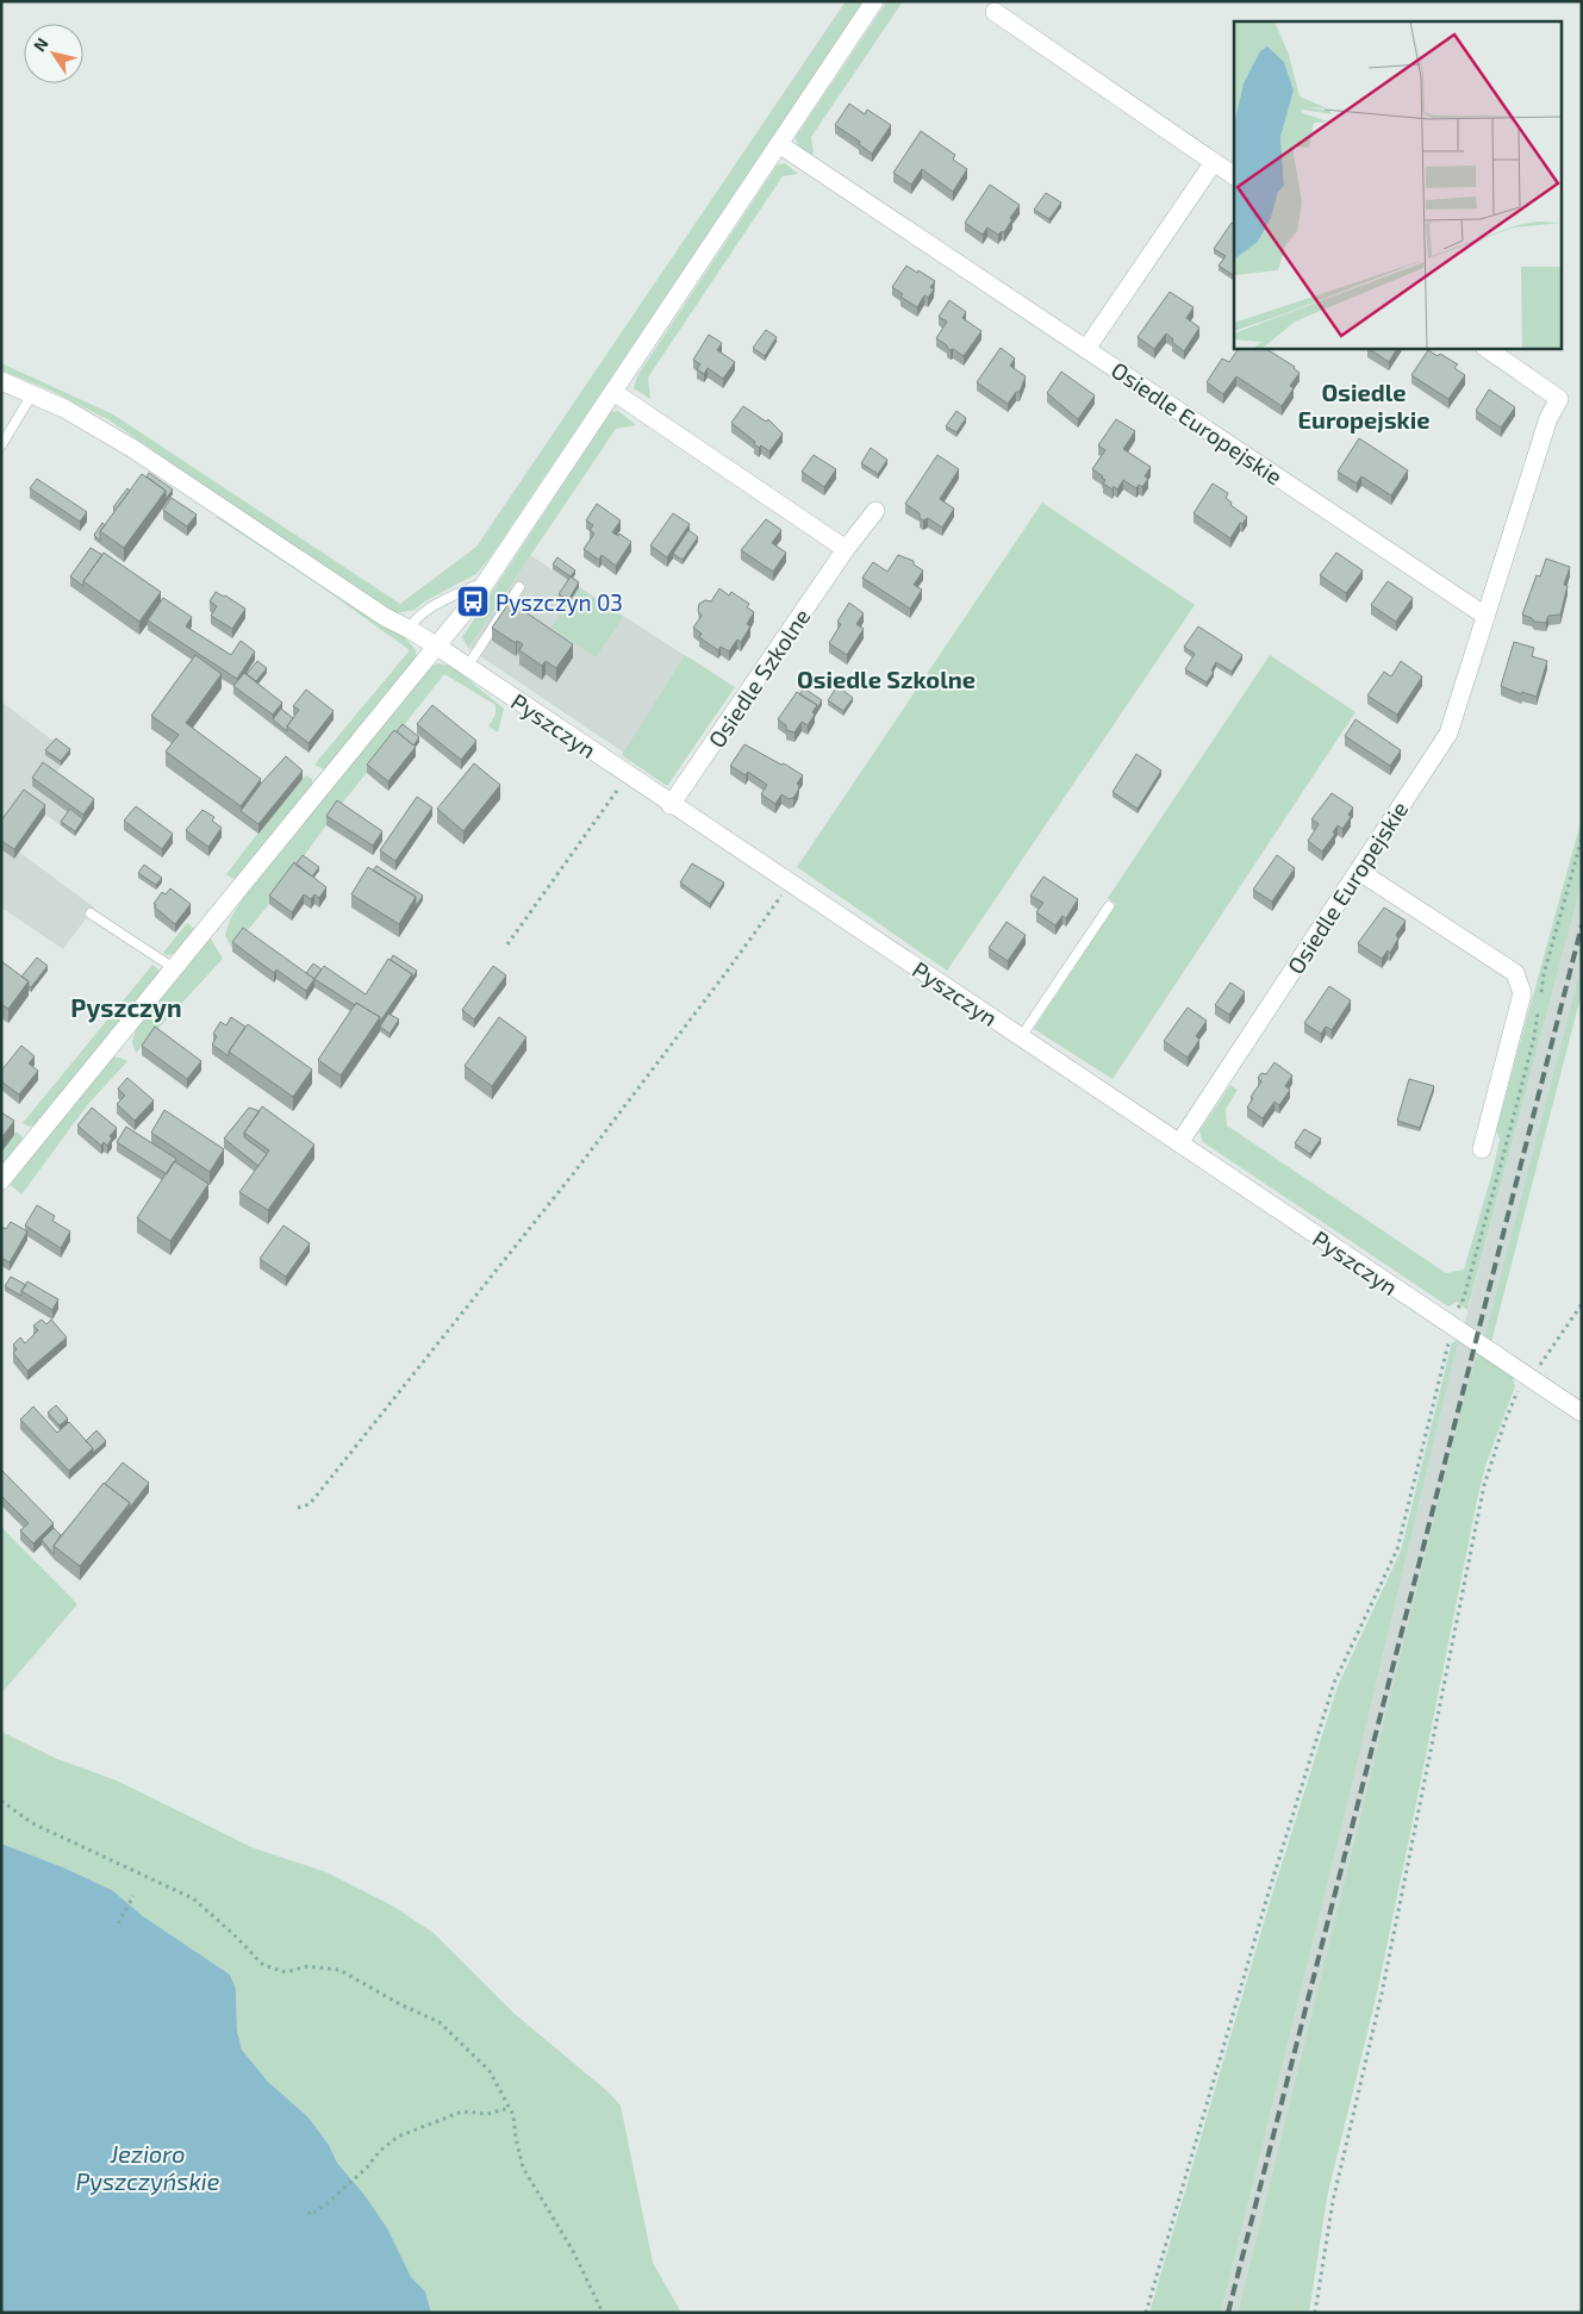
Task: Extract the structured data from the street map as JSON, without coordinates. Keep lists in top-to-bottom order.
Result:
{
  "streets": {
    "street": ["Osiedle Europejskie", "Osiedle Szkolne", "Pyszczyn"]
  },
  "crossings": [
    ["Osiedle Europejskie", "Pyszczyn"],
    ["Osiedle Szkolne", "Pyszczyn"]
  ],
  "districts": ["Osiedle Europejskie", "Osiedle Szkolne", "Pyszczyn"],
  "water": ["Jezioro Pyszczyńskie"],
  "places": {
    "bus stop": ["Pyszczyn 03"]
  },
  "north": "top left"
}
